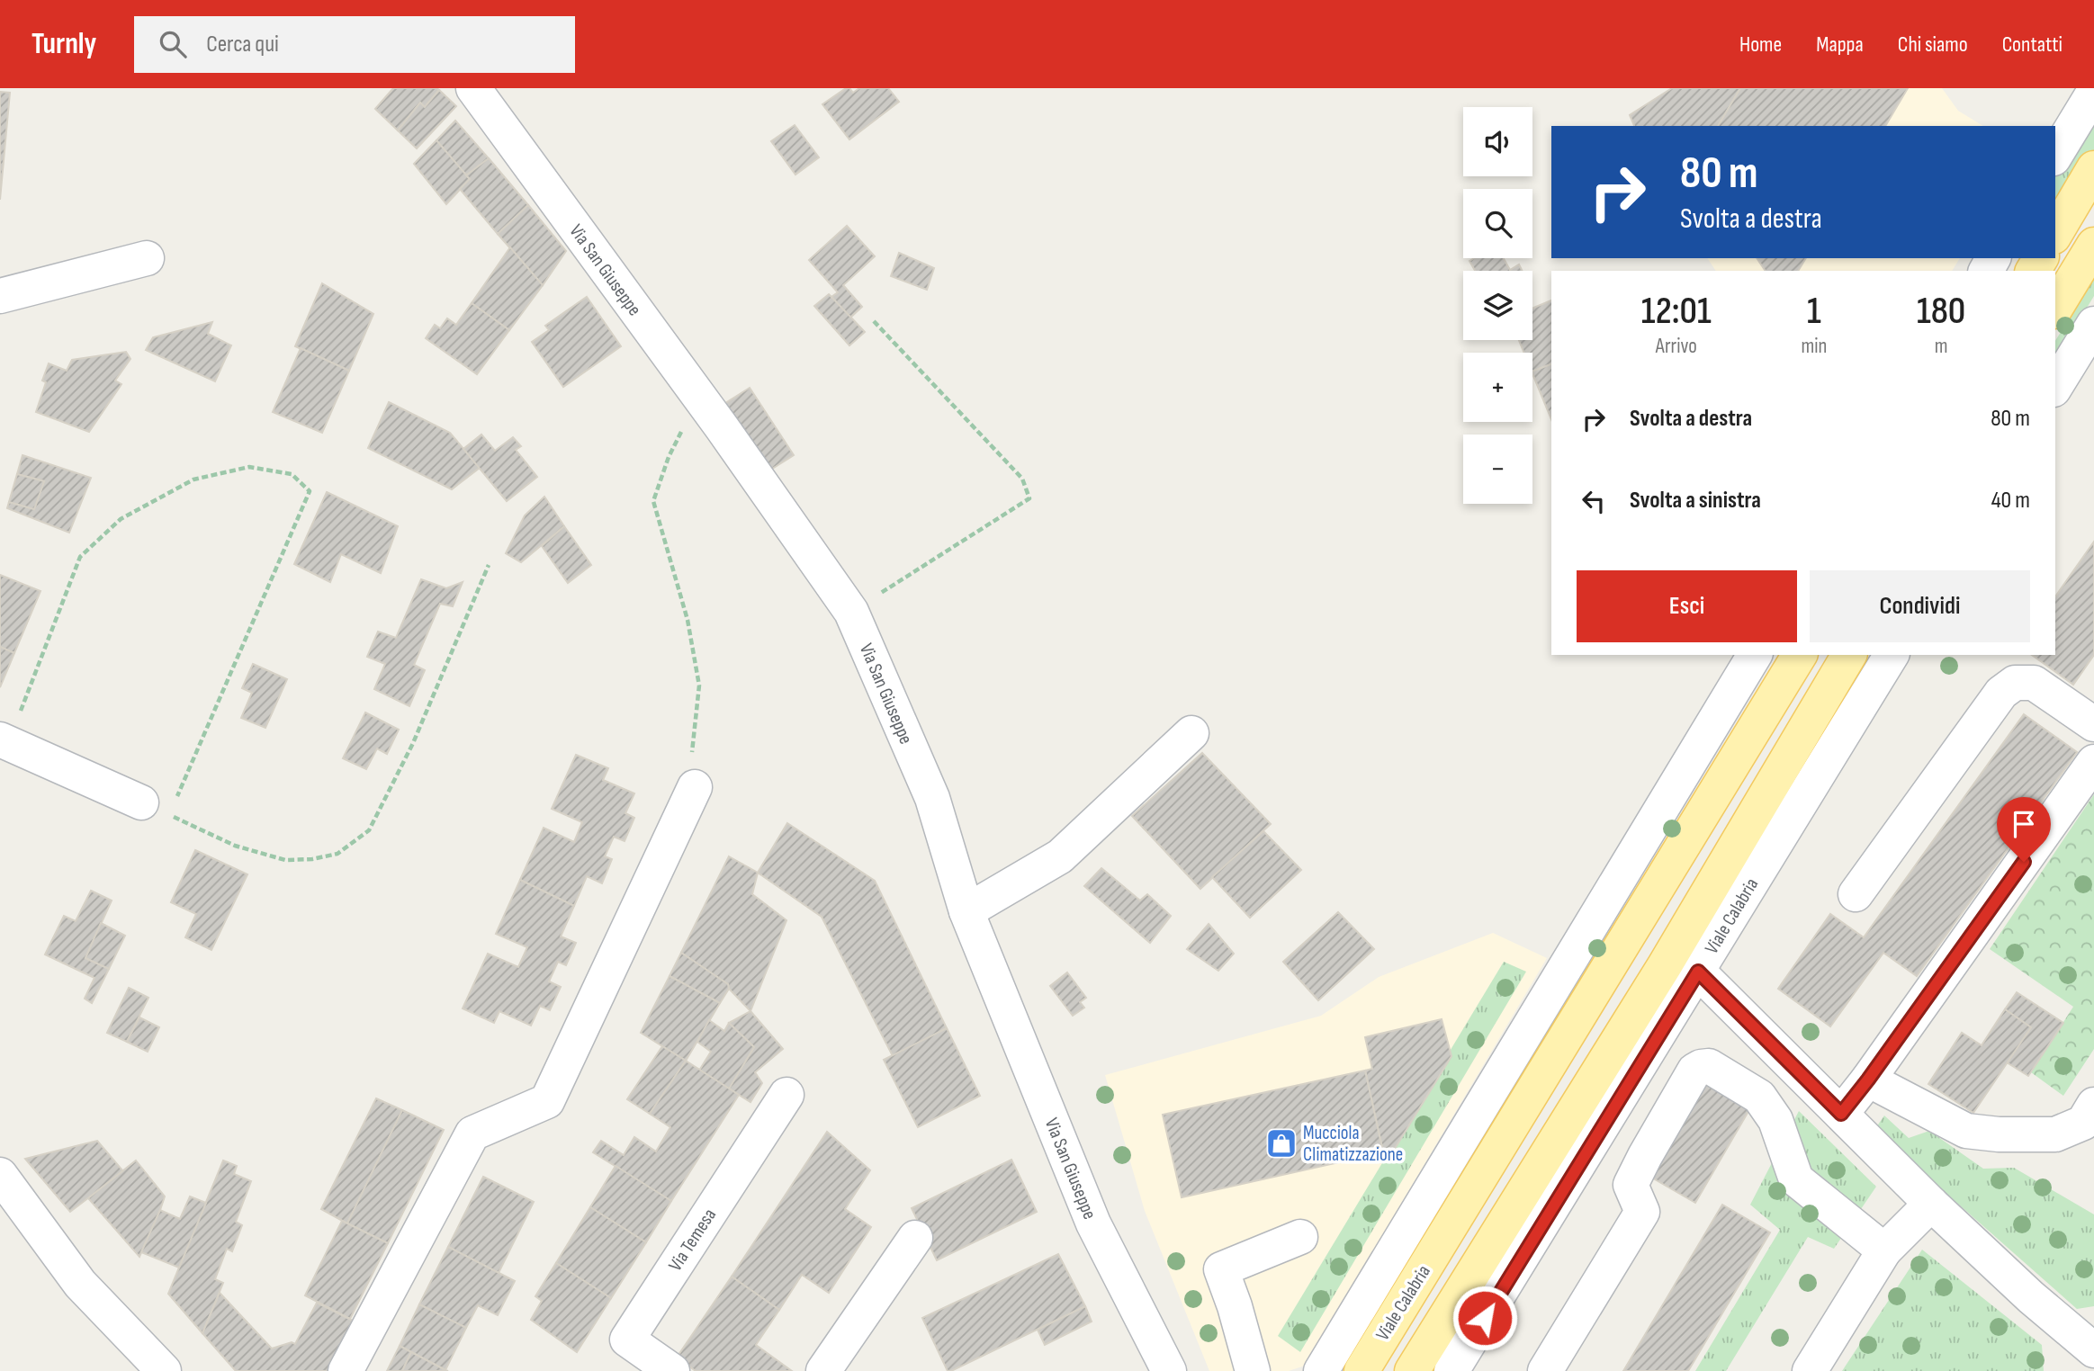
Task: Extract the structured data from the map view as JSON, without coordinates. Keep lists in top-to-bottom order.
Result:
{
  "streets": {
    "main road": ["Viale Calabria"],
    "street": ["Via San Giuseppe", "Via Temesa"]
  },
  "places": {
    "shop": ["Mucciola Climatizzazione"]
  },
  "page": {
    "header": "Turnly",
    "search": "Cerca qui",
    "nav": [
      "Home",
      "Mappa",
      "Chi siamo",
      "Contatti"
    ],
    "map_buttons": ["+", "−"],
    "turn": ["80 m", "Svolta a destra"],
    "eta": [
      "12:01",
      "Arrivo",
      "1",
      "min",
      "180",
      "m"
    ],
    "list": [
      {
        "name": "Svolta a destra",
        "value": "80 m"
      },
      {
        "name": "Svolta a sinistra",
        "value": "40 m"
      }
    ],
    "buttons": ["Esci", "Condividi"]
  }
}
